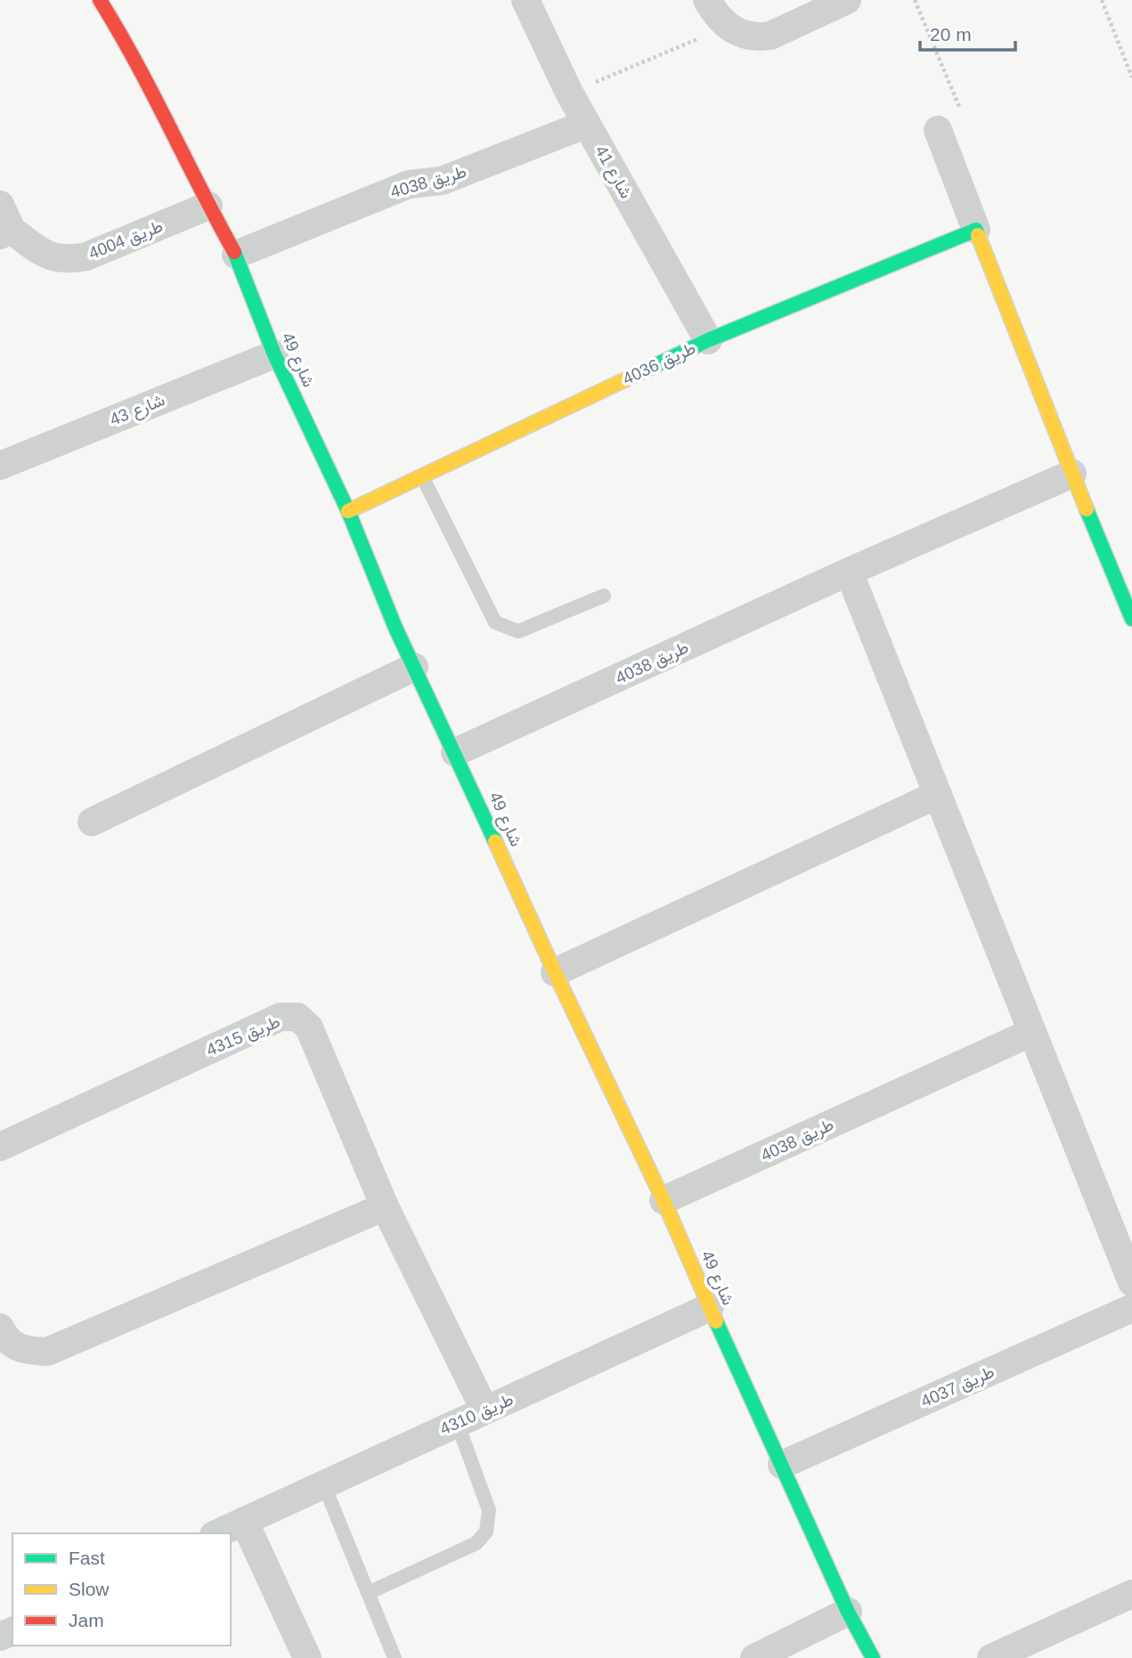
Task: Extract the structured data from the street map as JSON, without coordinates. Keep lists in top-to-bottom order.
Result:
{
  "streets": {
    "street": [
      "شارع 41",
      "طريق 4038",
      "طريق 4004",
      "شارع 49",
      "طريق 4036",
      "شارع 43",
      "طريق 4315",
      "طريق 4037",
      "طريق 4310"
    ]
  },
  "crossings": [
    ["شارع 41", "طريق 4038"],
    ["شارع 41", "طريق 4036"],
    ["طريق 4038", "شارع 49"],
    ["طريق 4004", "شارع 49"],
    ["شارع 49", "طريق 4036"],
    ["شارع 49", "شارع 43"],
    ["شارع 49", "طريق 4037"],
    ["شارع 49", "طريق 4310"],
    ["طريق 4315", "طريق 4310"]
  ],
  "legend": ["Fast", "Slow", "Jam"],
  "scale_bar": "20 m"
}
